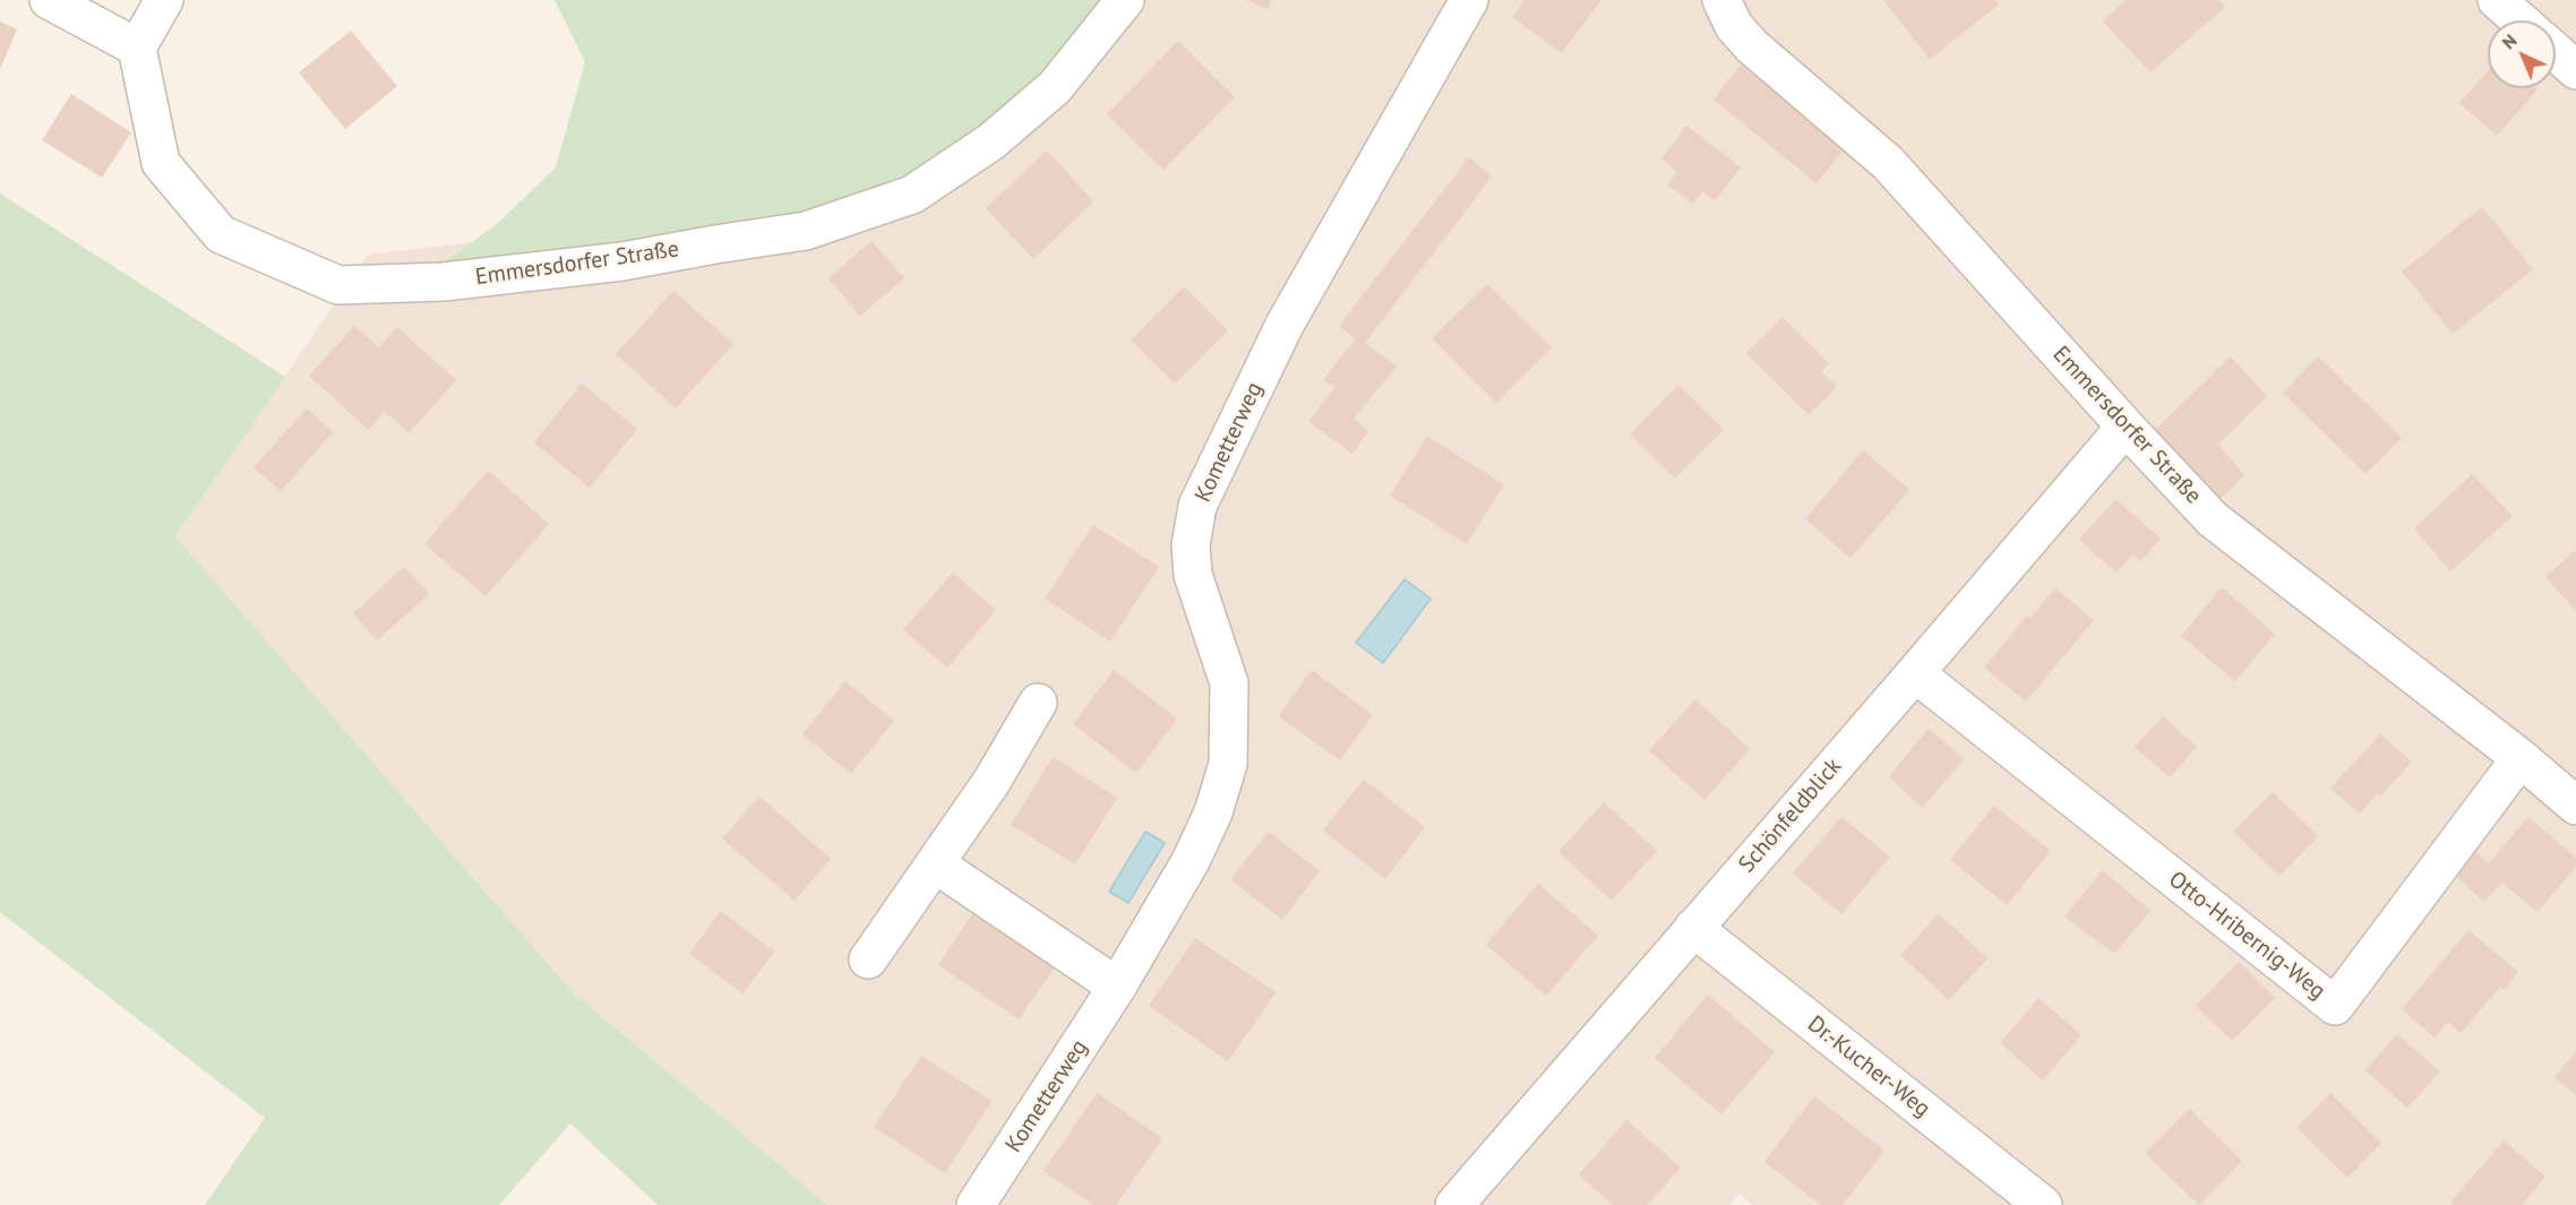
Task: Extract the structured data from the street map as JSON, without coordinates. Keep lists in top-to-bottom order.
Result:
{
  "streets": {
    "street": [
      "Emmersdorfer Straße",
      "Kometterweg",
      "Schönfeldblick",
      "Otto-Hribernig-Weg",
      "Dr.-Kucher-Weg"
    ]
  },
  "crossings": [
    ["Emmersdorfer Straße", "Schönfeldblick"],
    ["Emmersdorfer Straße", "Otto-Hribernig-Weg"],
    ["Schönfeldblick", "Otto-Hribernig-Weg"],
    ["Schönfeldblick", "Dr.-Kucher-Weg"]
  ],
  "north": "top left"
}
